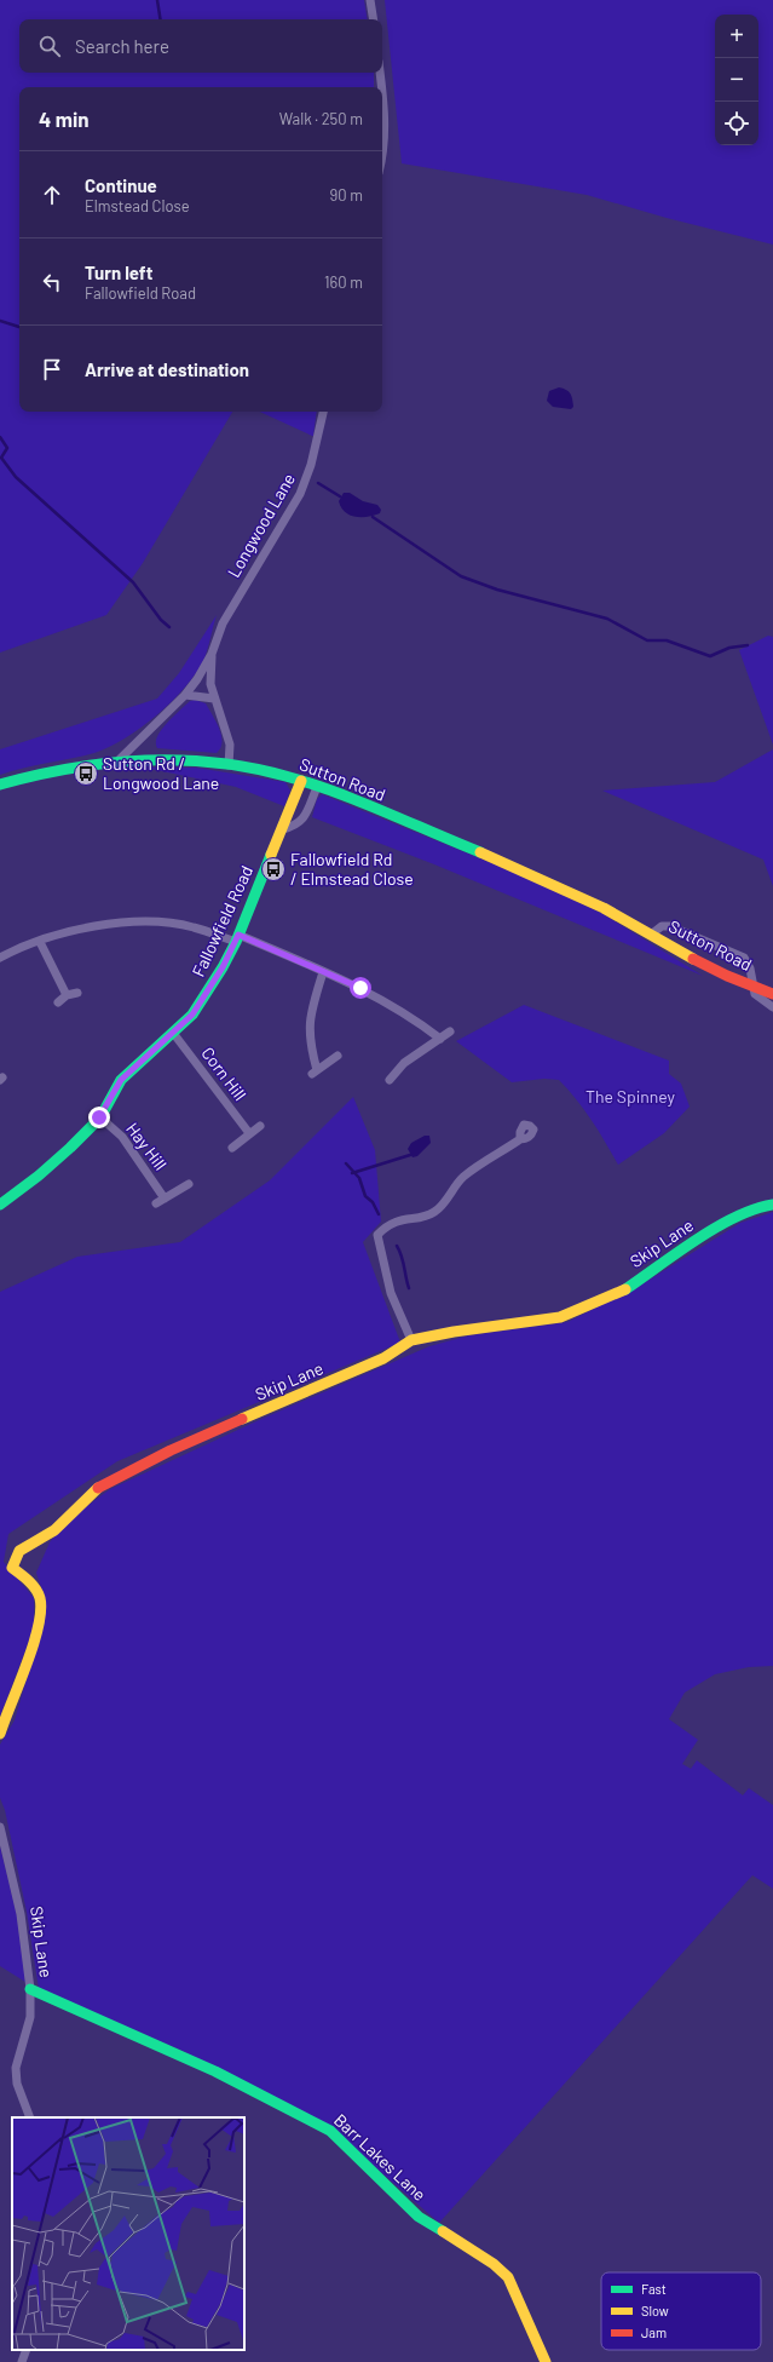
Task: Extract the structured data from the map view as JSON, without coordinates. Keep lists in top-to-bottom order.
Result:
{
  "streets": {
    "street": [
      "Longwood Lane",
      "Sutton Road",
      "Fallowfield Road",
      "Corn Hill",
      "Hay Hill",
      "Skip Lane",
      "Barr Lakes Lane"
    ]
  },
  "crossings": [
    ["Longwood Lane", "Sutton Road"],
    ["Sutton Road", "Fallowfield Road"],
    ["Fallowfield Road", "Corn Hill"],
    ["Fallowfield Road", "Hay Hill"],
    ["Skip Lane", "Barr Lakes Lane"]
  ],
  "parks": ["The Spinney"],
  "places": {
    "bus stop": ["Sutton Rd / Longwood Lane", "Fallowfield Rd / Elmstead Close"]
  },
  "legend": ["Fast", "Slow", "Jam"],
  "page": {
    "map_buttons": ["+", "−"],
    "search": "Search here",
    "heading": ["4 min", "Walk · 250 m"],
    "list": [
      ["Continue", "Elmstead Close", "90 m"],
      ["Turn left", "Fallowfield Road", "160 m"],
      "Arrive at destination"
    ]
  }
}
